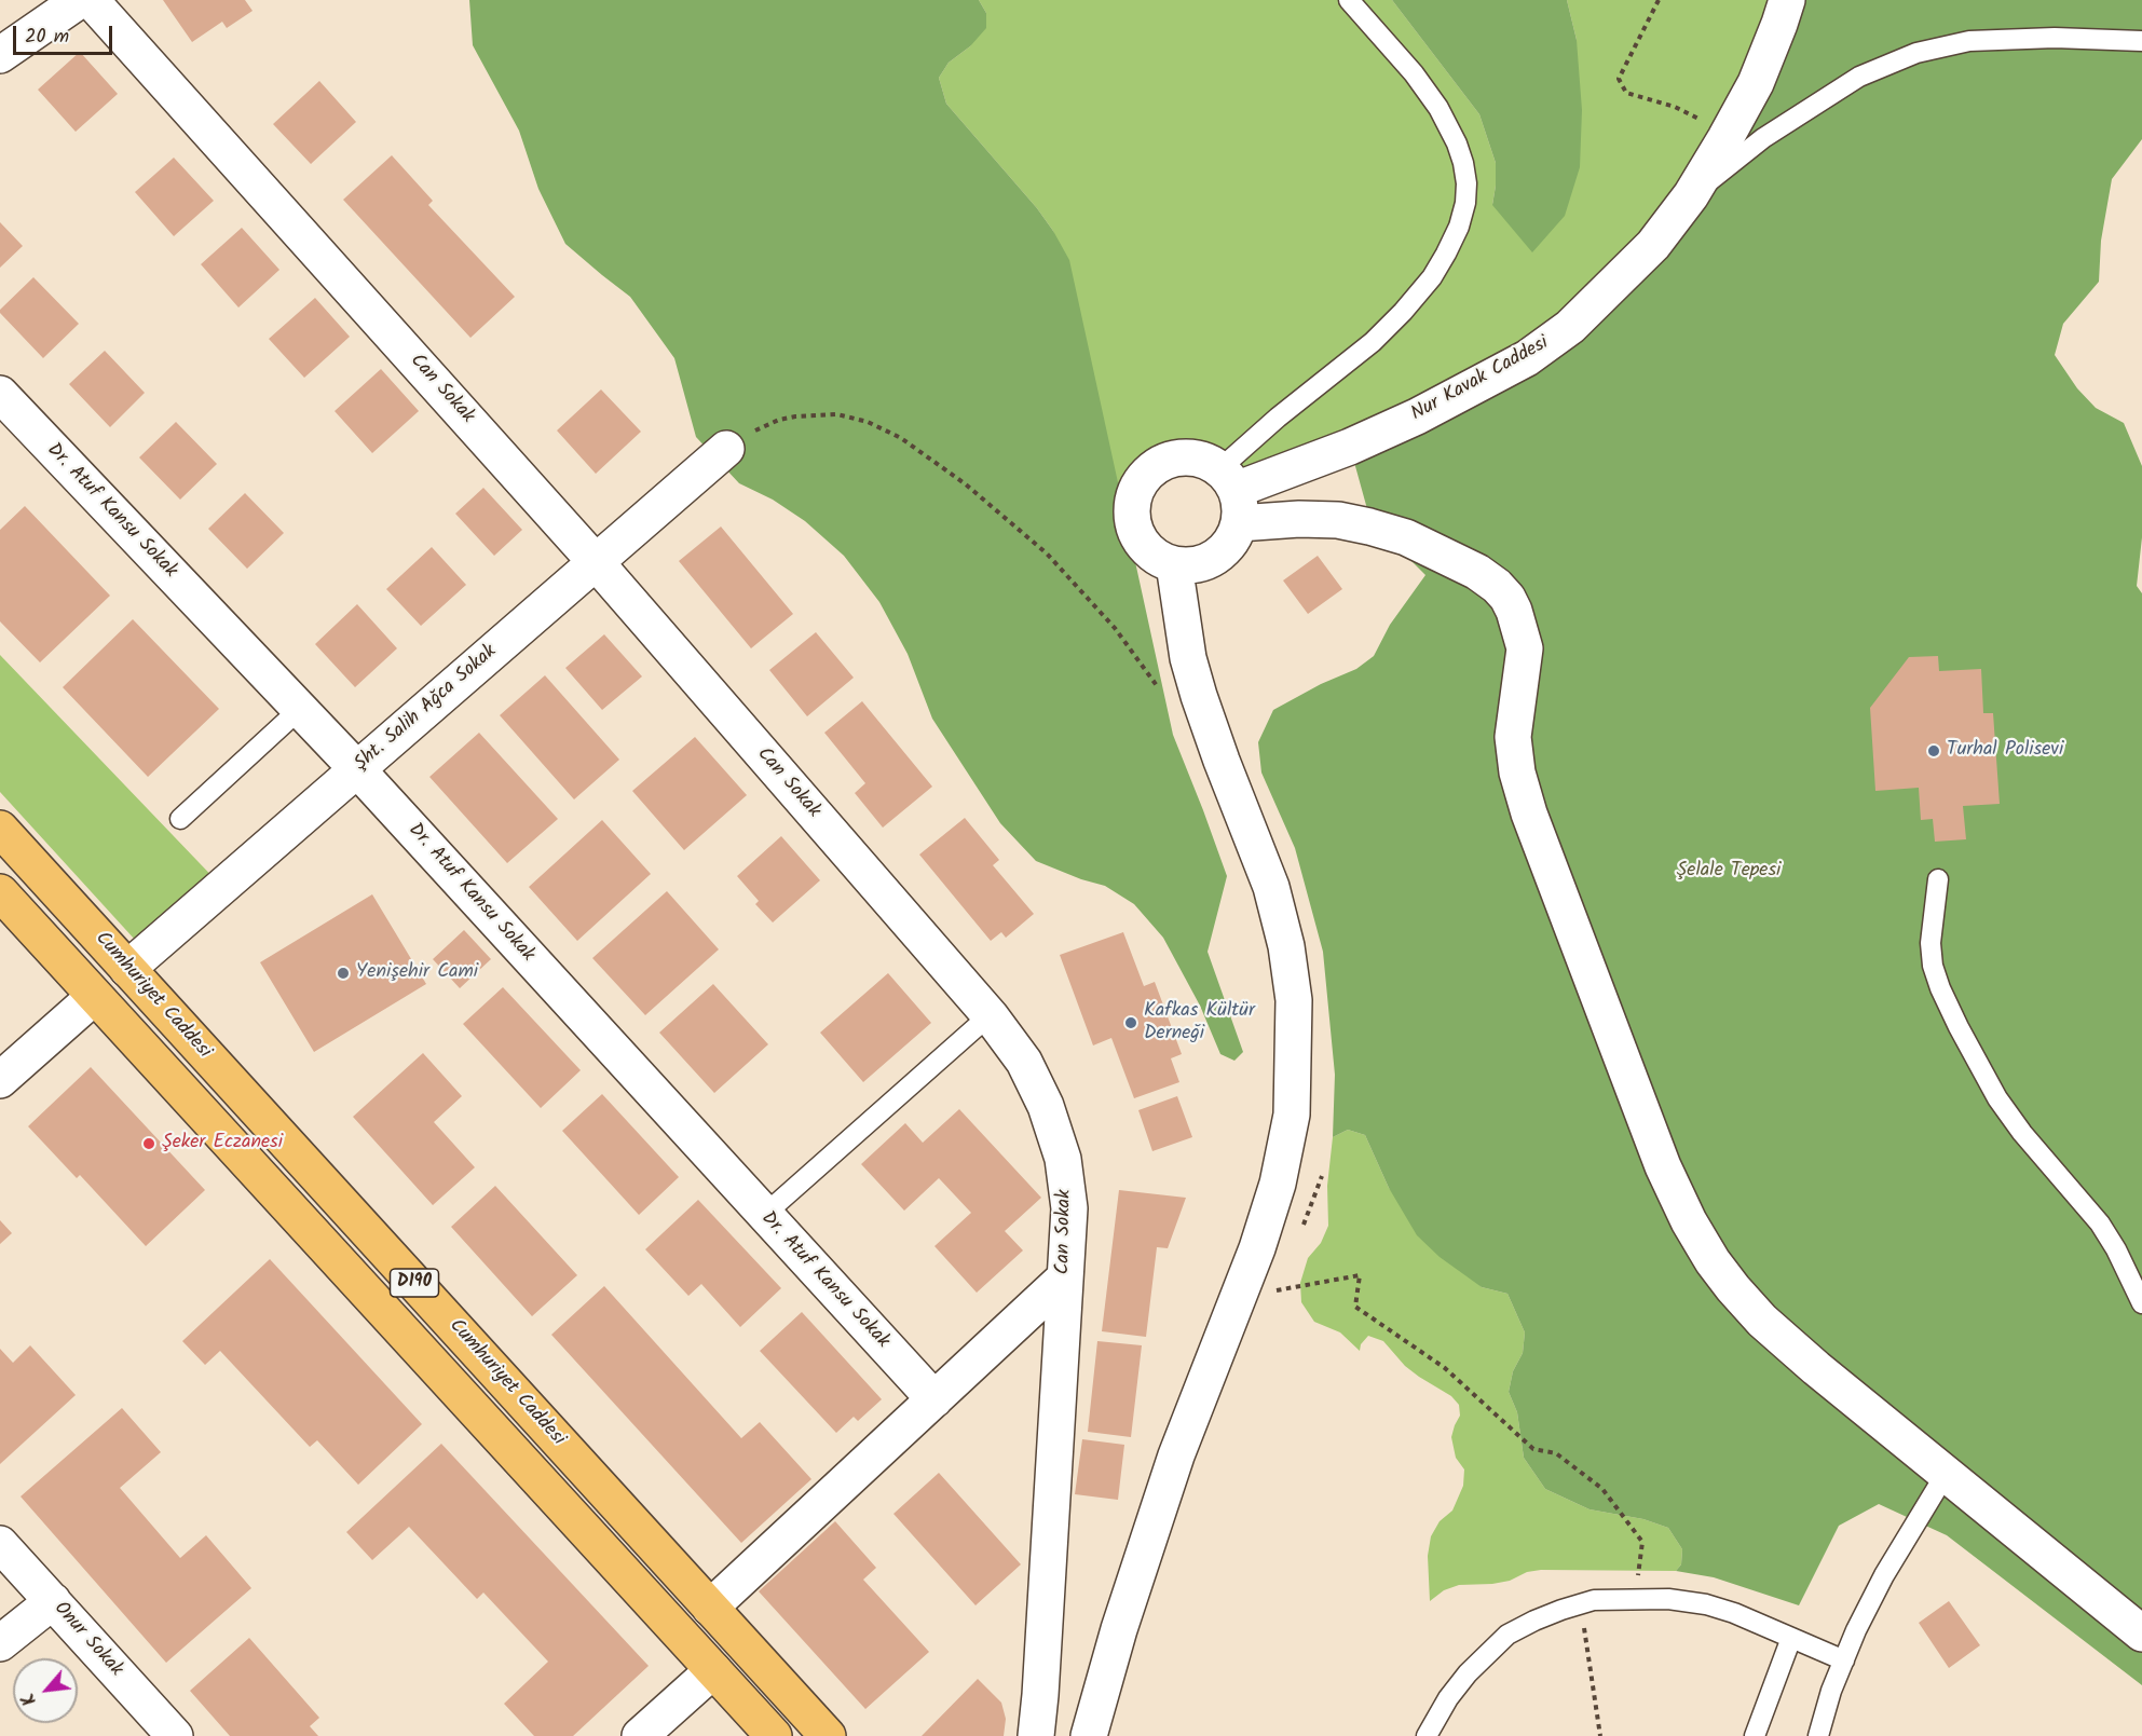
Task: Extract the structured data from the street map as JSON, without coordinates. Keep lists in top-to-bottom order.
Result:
{
  "streets": {
    "highway": ["Cumhuriyet Caddesi", "D190"],
    "street": [
      "Nur Kavak Caddesi",
      "Can Sokak",
      "Dr. Atuf Kansu Sokak",
      "Şht. Salih Ağca Sokak",
      "Onur Sokak"
    ]
  },
  "crossings": [
    ["Can Sokak", "Şht. Salih Ağca Sokak"],
    ["Dr. Atuf Kansu Sokak", "Şht. Salih Ağca Sokak"],
    ["Şht. Salih Ağca Sokak", "Cumhuriyet Caddesi"]
  ],
  "parks": ["Şelale Tepesi"],
  "places": [
    "Turhal Polisevi",
    "Yenişehir Cami",
    "Kafkas Kültür Derneği",
    "Şeker Eczanesi"
  ],
  "scale_bar": "20 m",
  "north": "bottom left"
}
